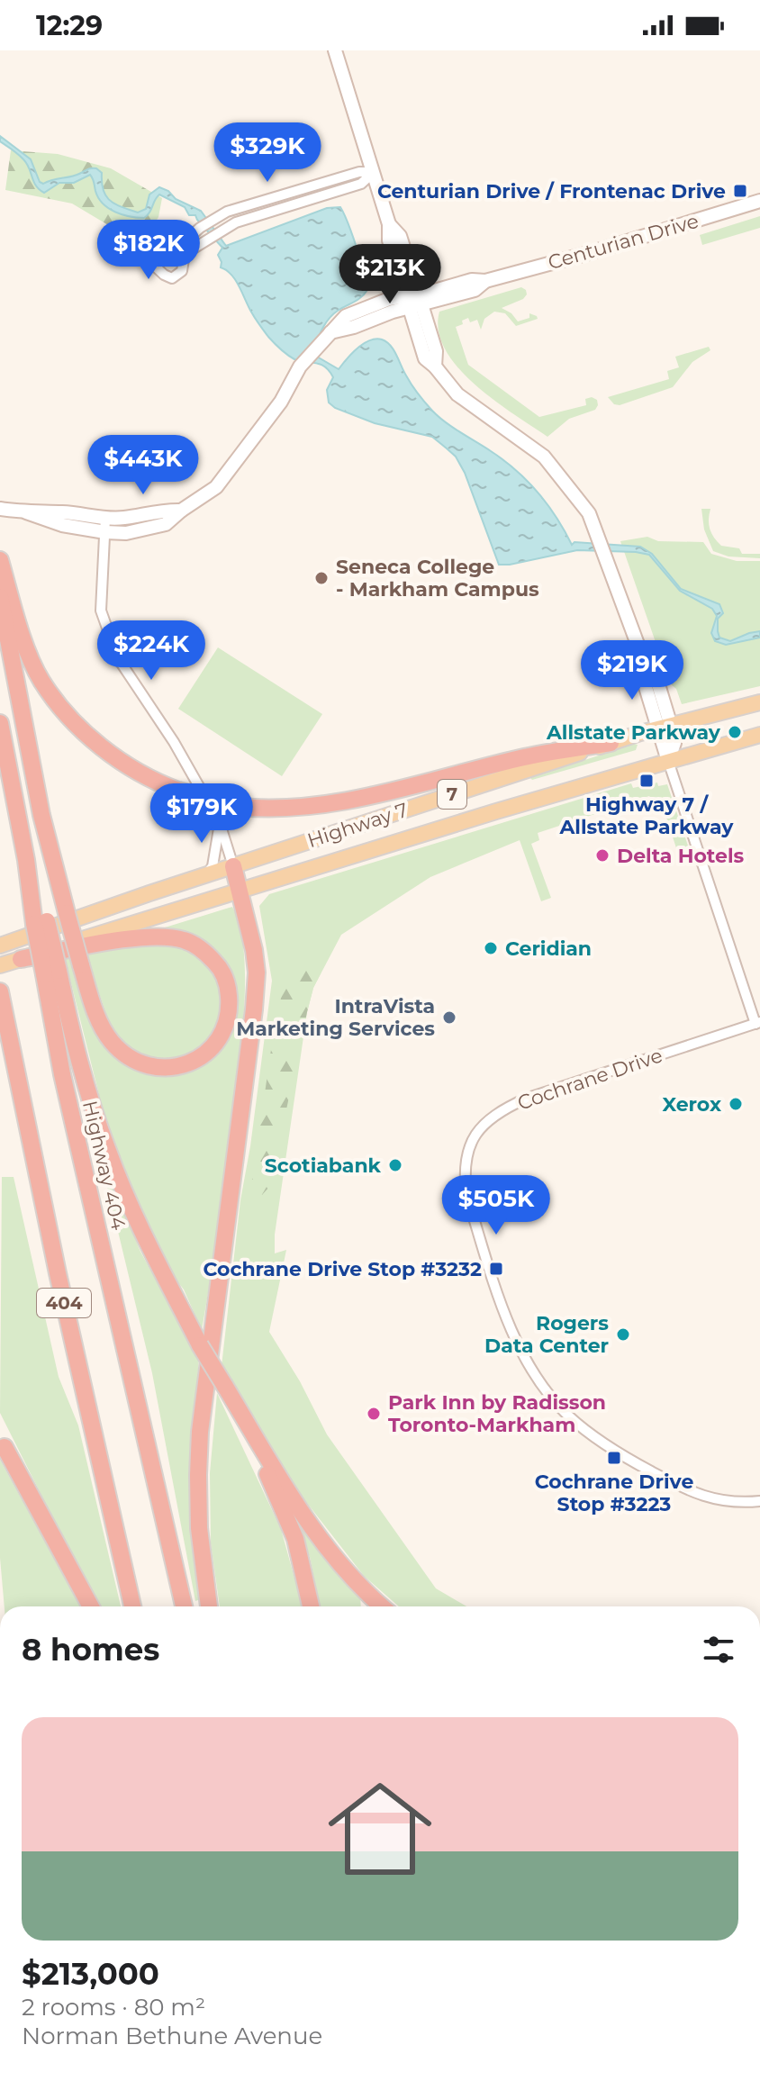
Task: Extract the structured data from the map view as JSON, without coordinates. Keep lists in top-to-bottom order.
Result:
{
  "streets": {
    "highway": ["Highway 404", "404"],
    "main road": ["7", "Highway 7"],
    "street": ["Centurian Drive", "Cochrane Drive"]
  },
  "places": {
    "transit": [
      "Centurian Drive / Frontenac Drive",
      "Highway 7 / Allstate Parkway",
      "Cochrane Drive Stop #3232",
      "Cochrane Drive Stop #3223"
    ],
    "other": [
      "Seneca College - Markham Campus",
      "Allstate Parkway",
      "Delta Hotels",
      "Ceridian",
      "IntraVista Marketing Services",
      "Xerox",
      "Scotiabank",
      "Rogers Data Center",
      "Park Inn by Radisson Toronto-Markham"
    ]
  },
  "page": {
    "status": "12:29",
    "price": [
      "$329K",
      "$182K",
      "$213K",
      "$443K",
      "$224K",
      "$219K",
      "$179K",
      "$505K"
    ],
    "heading": "8 homes",
    "list": [
      {
        "name": "$213,000",
        "note": "2 rooms · 80 m² · Norman Bethune Avenue"
      }
    ]
  }
}
